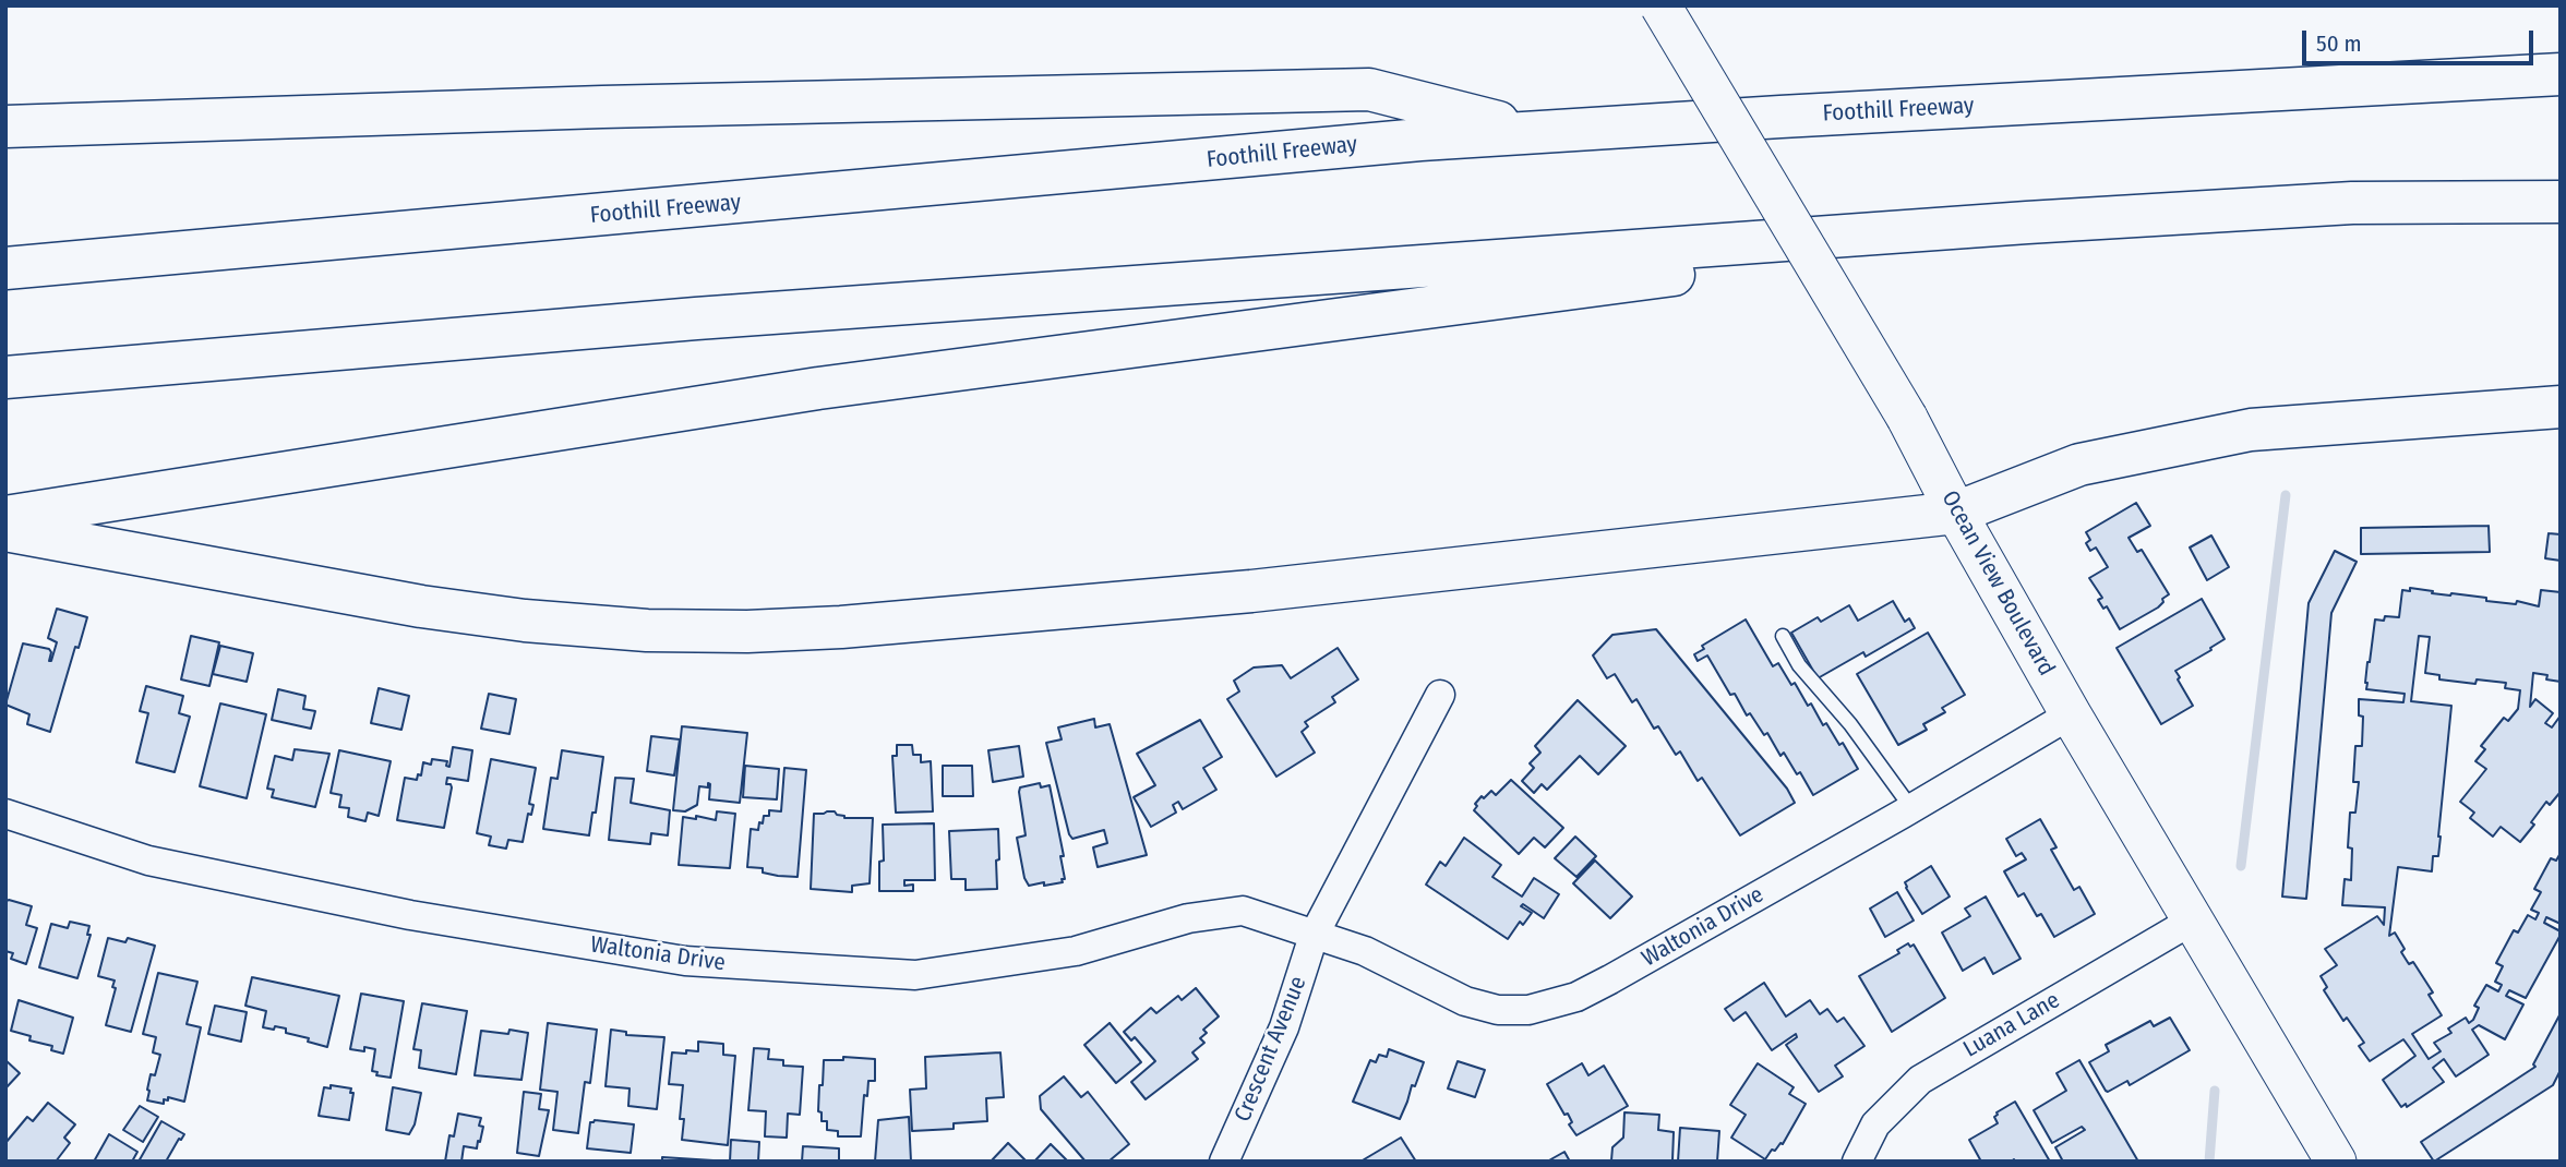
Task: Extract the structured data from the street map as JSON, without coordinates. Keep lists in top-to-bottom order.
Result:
{
  "streets": {
    "highway": ["Foothill Freeway"],
    "main road": ["Ocean View Boulevard"],
    "street": ["Waltonia Drive", "Luana Lane", "Crescent Avenue"]
  },
  "crossings": [
    ["Ocean View Boulevard", "Waltonia Drive"],
    ["Ocean View Boulevard", "Luana Lane"],
    ["Waltonia Drive", "Crescent Avenue"]
  ],
  "scale_bar": "50 m"
}
